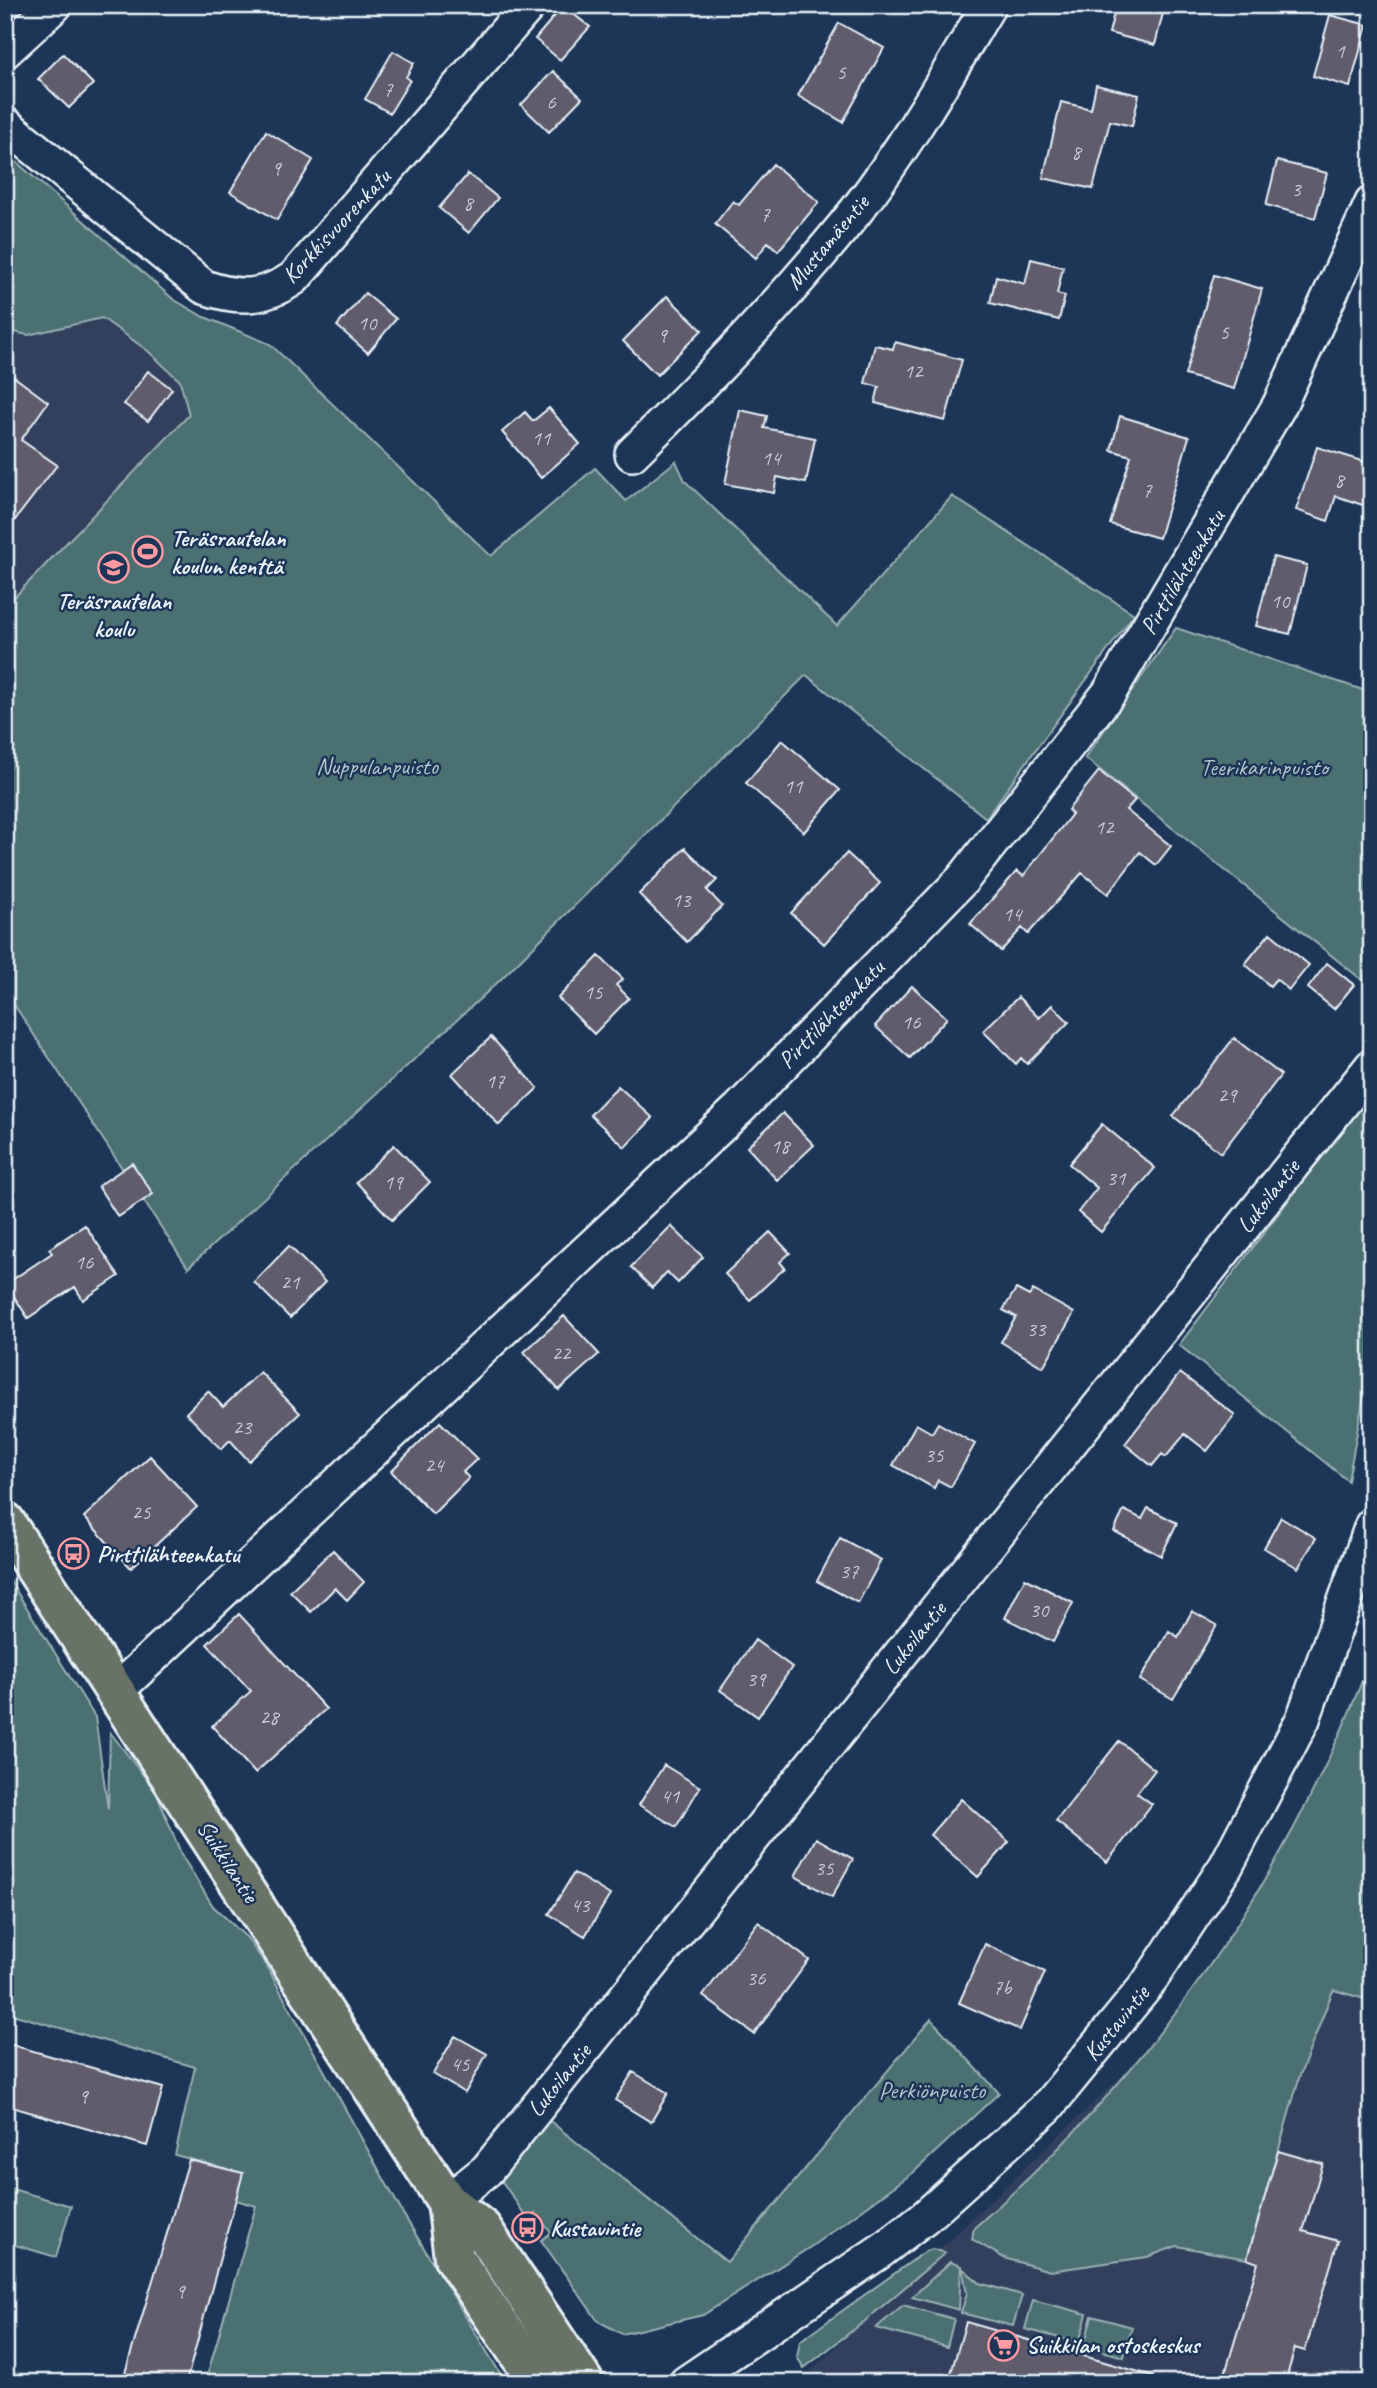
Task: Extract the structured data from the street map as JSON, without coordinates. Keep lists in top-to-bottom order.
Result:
{
  "streets": {
    "main road": ["Suikkilantie"],
    "street": [
      "Korkkisvuorenkatu",
      "Mustamäentie",
      "Pirttilähteenkatu",
      "Lukoilantie",
      "Kustavintie"
    ]
  },
  "crossings": [
    ["Pirttilähteenkatu", "Suikkilantie"],
    ["Lukoilantie", "Suikkilantie"]
  ],
  "parks": ["Nuppulanpuisto", "Teerikarinpuisto", "Perkiönpuisto"],
  "places": {
    "sports": ["Teräsrautelan koulun kenttä"],
    "school or university": ["Teräsrautelan koulu"],
    "bus stop": ["Pirttilähteenkatu", "Kustavintie"],
    "supermarket": ["Suikkilan ostoskeskus"]
  },
  "house_numbers": [
    "1",
    "5",
    "7",
    "6",
    "8",
    "9",
    "3",
    "8",
    "7",
    "10",
    "5",
    "9",
    "12",
    "11",
    "14",
    "8",
    "7",
    "10",
    "11",
    "12",
    "13",
    "14",
    "15",
    "16",
    "17",
    "29",
    "18",
    "31",
    "19",
    "16",
    "21",
    "33",
    "22",
    "23",
    "35",
    "24",
    "25",
    "37",
    "30",
    "39",
    "28",
    "41",
    "35",
    "43",
    "36",
    "7b",
    "45",
    "9",
    "9"
  ]
}
